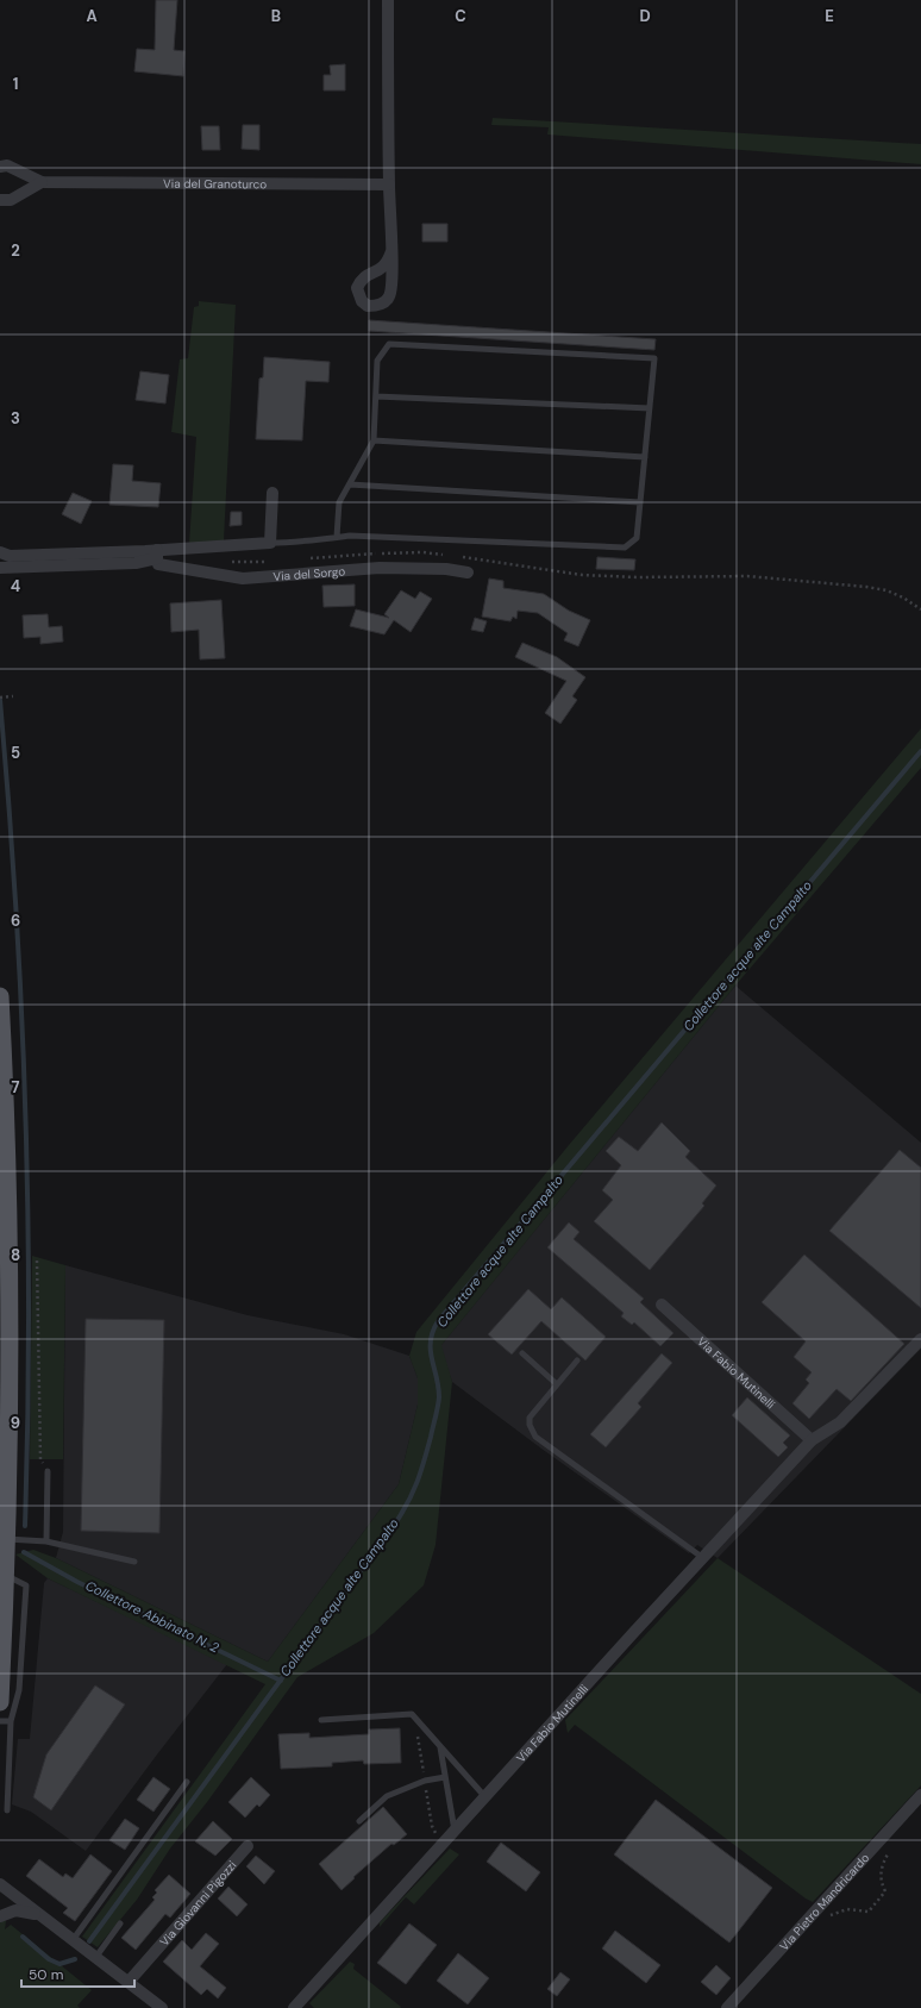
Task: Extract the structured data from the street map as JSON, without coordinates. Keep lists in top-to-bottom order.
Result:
{
  "streets": {
    "street": [
      "Via del Granoturco",
      "Via del Sorgo",
      "Via Fabio Mutinelli",
      "Via Pietro Mandricardo",
      "Via Giovanni Pigozzi"
    ]
  },
  "water": ["Collettore acque alte Campalto", "Collettore Abbinato N. 2"],
  "scale_bar": "50 m",
  "grid": {
    "columns": [
      "A",
      "B",
      "C",
      "D",
      "E"
    ],
    "rows": [
      "1",
      "2",
      "3",
      "4",
      "5",
      "6",
      "7",
      "8",
      "9"
    ]
  }
}
